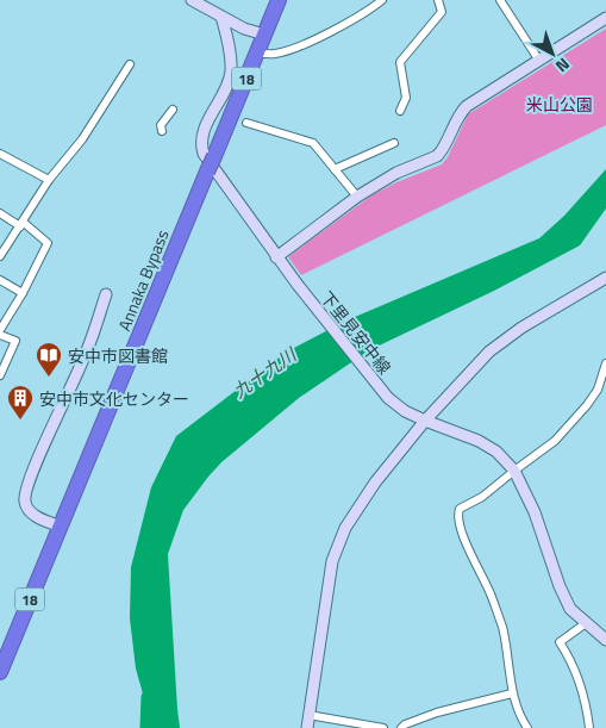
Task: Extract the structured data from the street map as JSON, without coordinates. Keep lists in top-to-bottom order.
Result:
{
  "streets": {
    "highway": ["18", "Annaka Bypass"],
    "street": ["下里見安中線"]
  },
  "water": ["九十九川"],
  "parks": ["米山公園"],
  "places": {
    "library": ["安中市図書館"],
    "building": ["安中市文化センター"]
  },
  "north": "bottom right"
}
